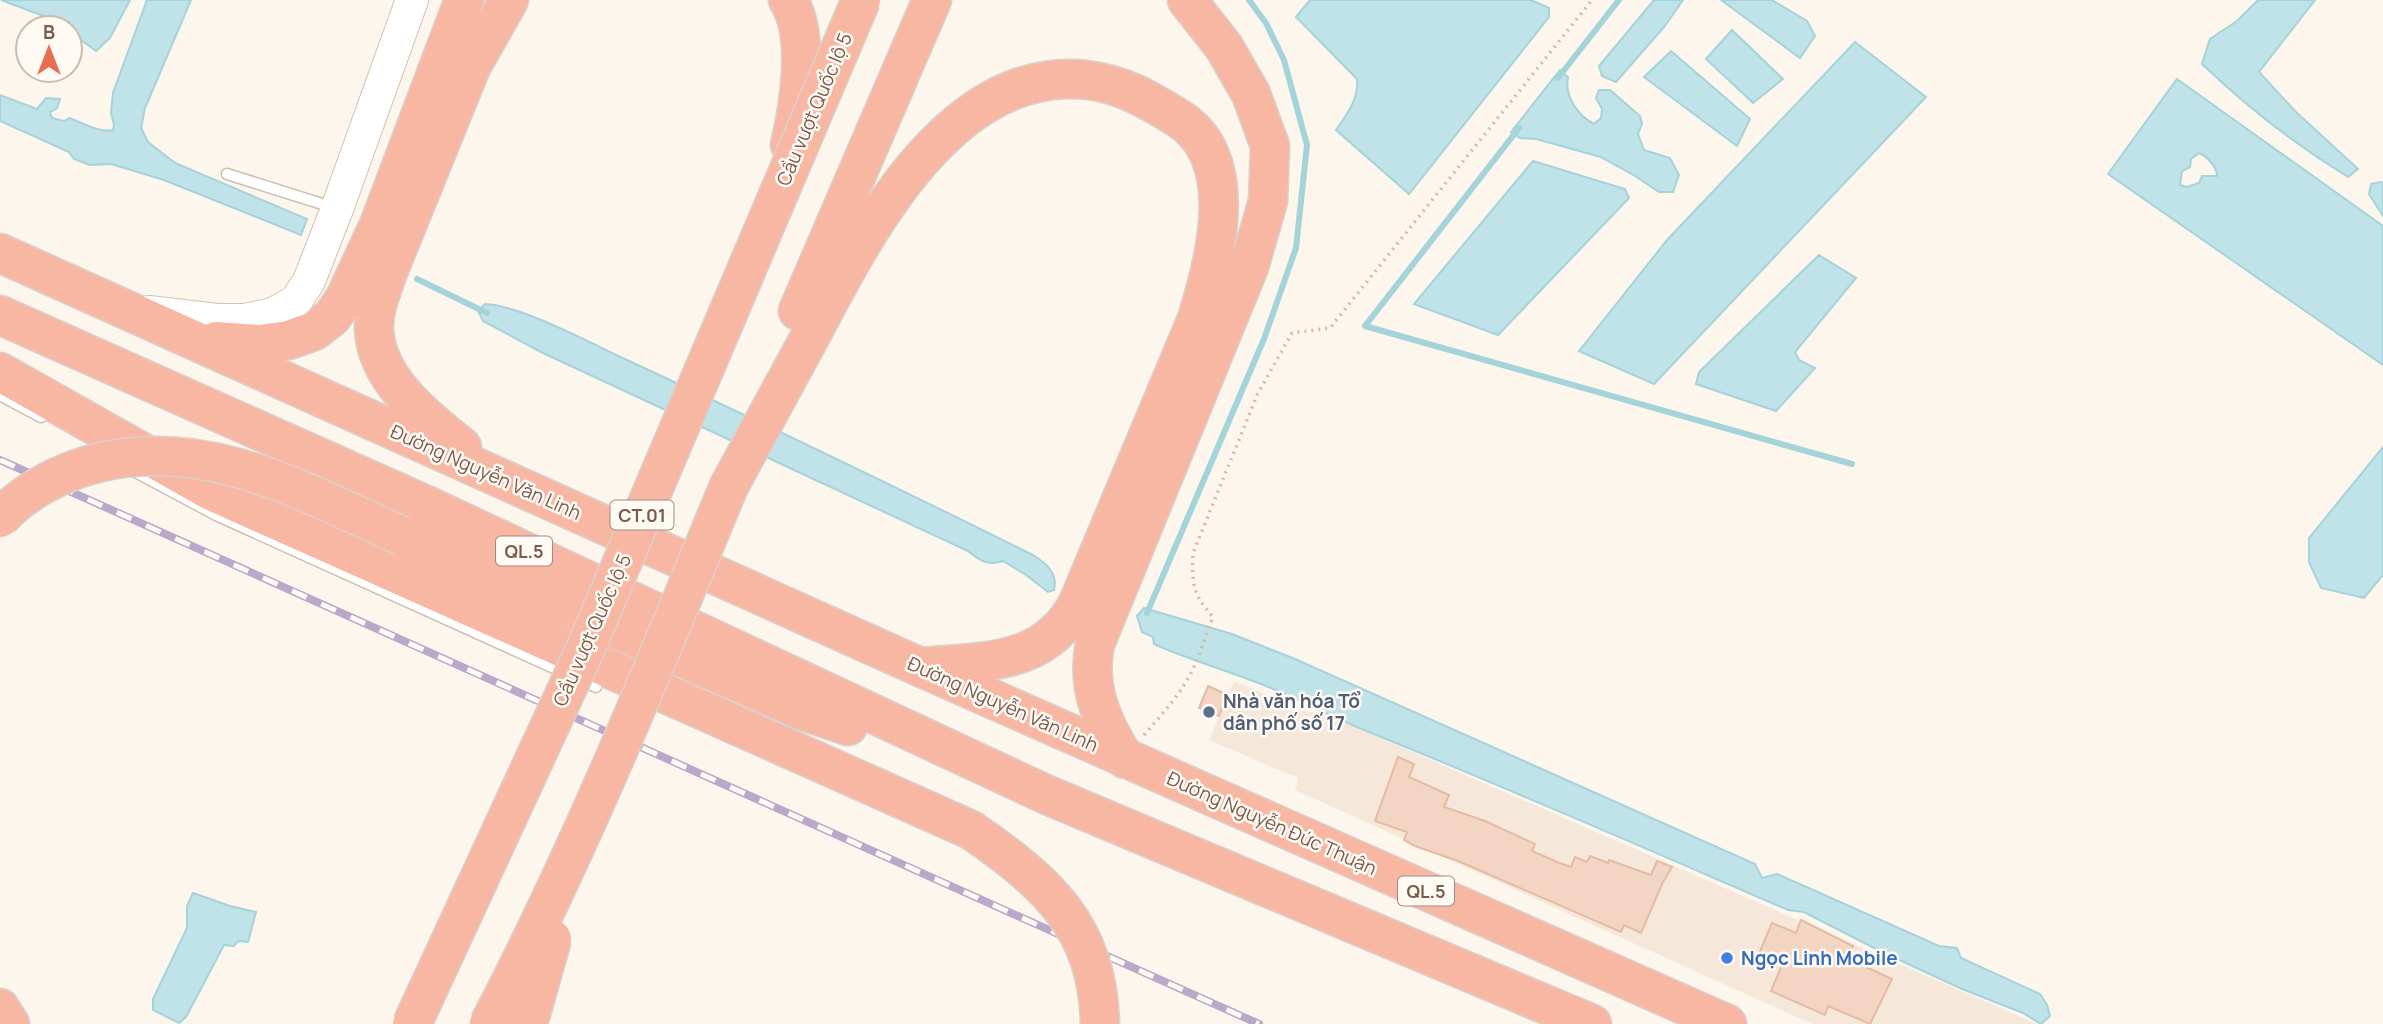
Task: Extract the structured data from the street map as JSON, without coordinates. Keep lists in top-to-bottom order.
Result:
{
  "streets": {
    "highway": [
      "Cầu vượt Quốc lộ 5",
      "Đường Nguyễn Văn Linh",
      "CT.01",
      "QL.5",
      "Đường Nguyễn Đức Thuận"
    ]
  },
  "crossings": [
    ["Đường Nguyễn Văn Linh", "Đường Nguyễn Đức Thuận"]
  ],
  "places": ["Nhà văn hóa Tổ dân phố số 17", "Ngọc Linh Mobile"],
  "north": "top"
}
